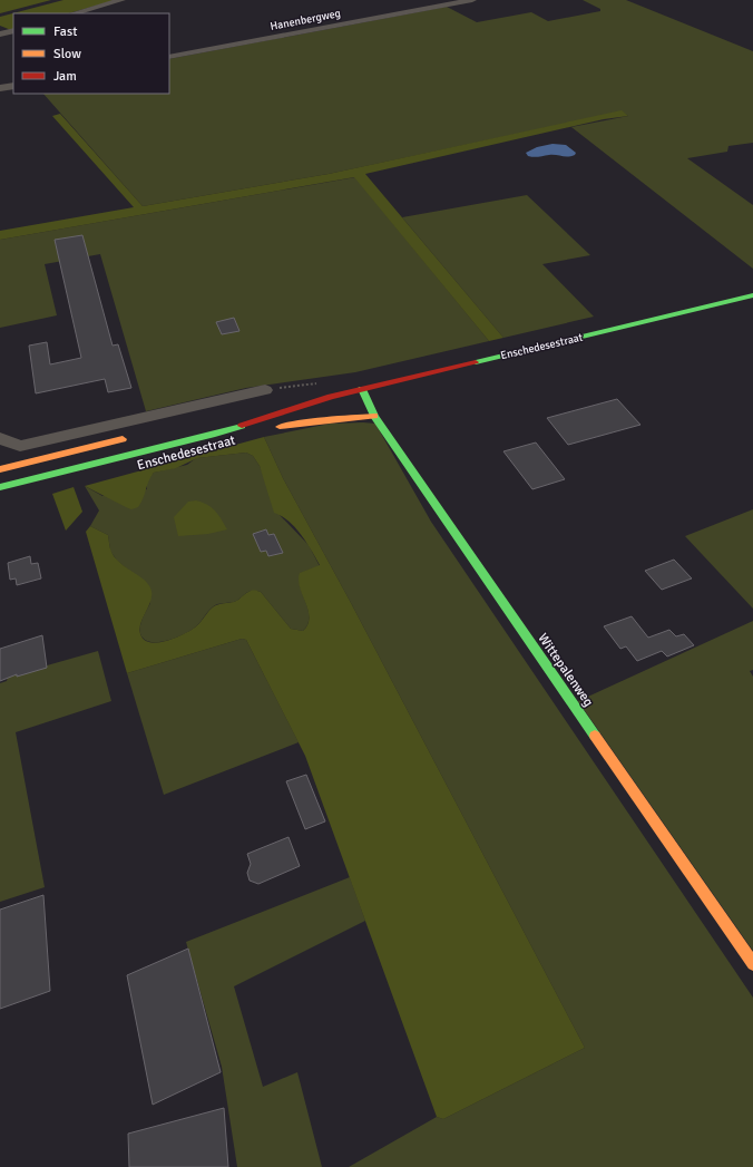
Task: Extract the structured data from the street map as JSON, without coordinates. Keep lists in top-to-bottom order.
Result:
{
  "streets": {
    "street": ["Hanenbergweg", "Enschedesestraat", "Wittepalenweg"]
  },
  "crossings": [
    ["Enschedesestraat", "Wittepalenweg"]
  ],
  "legend": ["Fast", "Slow", "Jam"]
}
